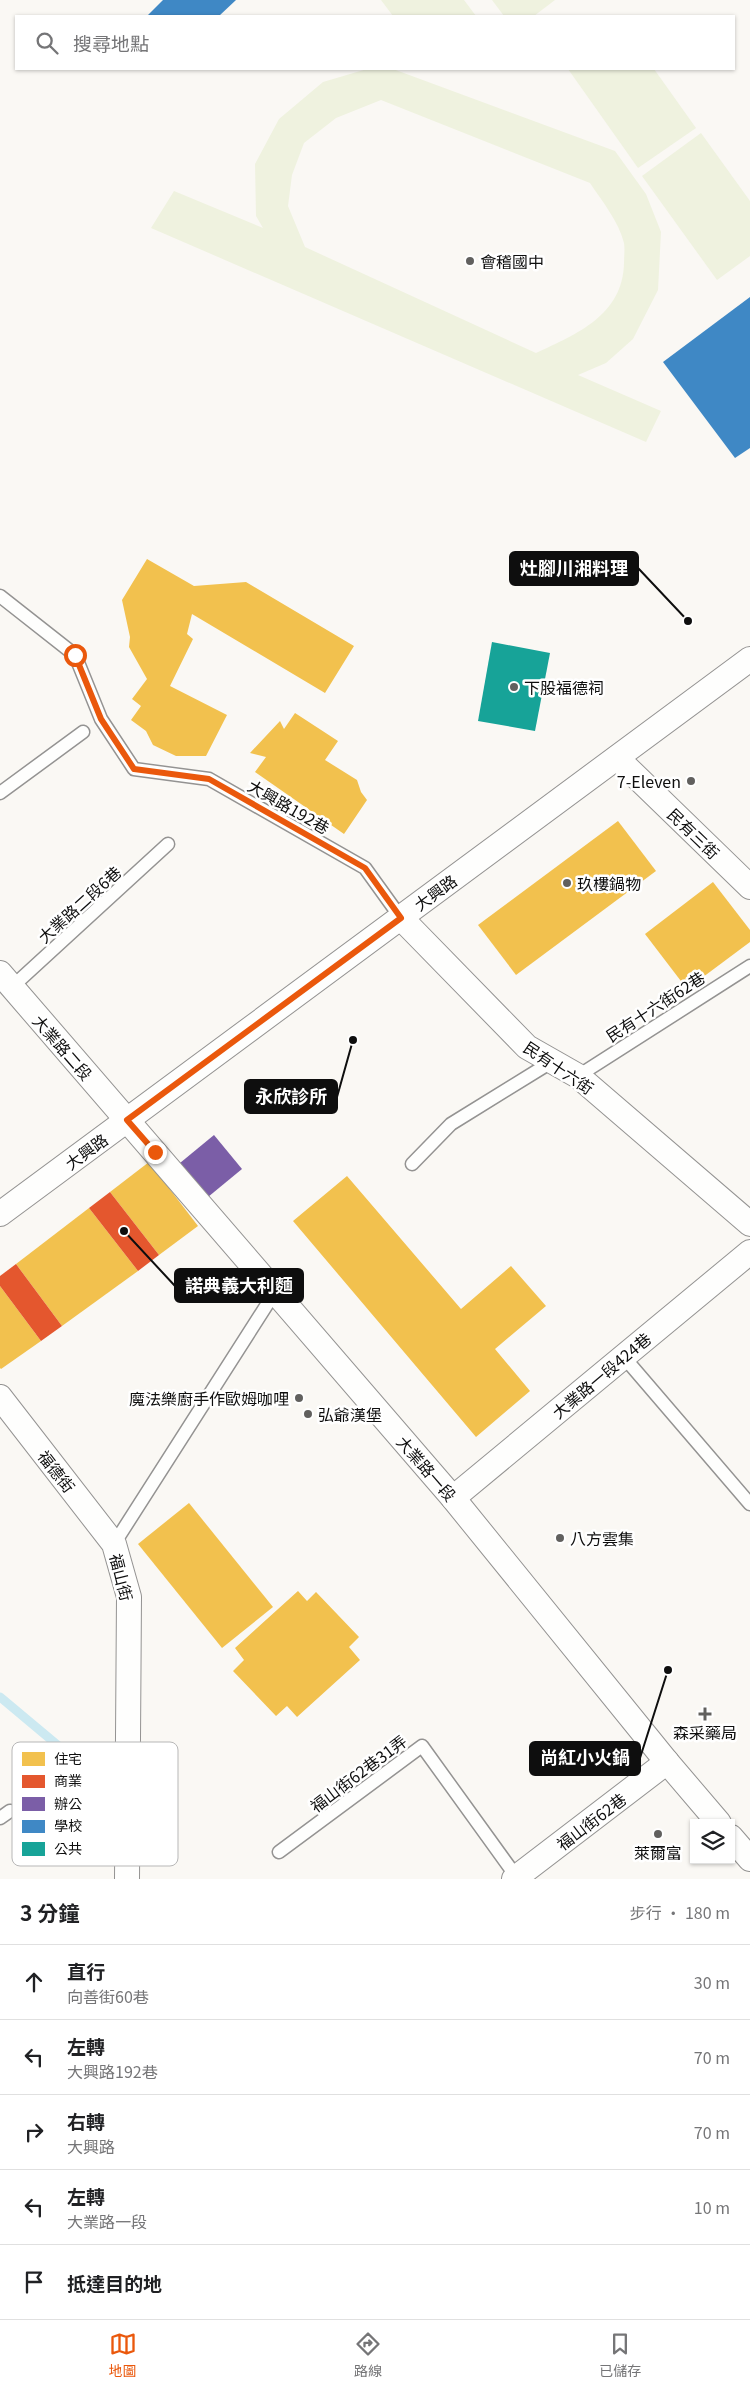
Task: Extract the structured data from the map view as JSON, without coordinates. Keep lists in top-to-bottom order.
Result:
{
  "streets": {
    "street": [
      "民有三街",
      "大興路",
      "大業路二段",
      "民有十六街",
      "大業路一段424巷",
      "大業路一段",
      "福德街",
      "福山街",
      "福山街62巷"
    ],
    "lane": [
      "大興路192巷",
      "大業路二段6巷",
      "民有十六街62巷",
      "福山街62巷31弄"
    ]
  },
  "crossings": [
    ["大興路192巷", "大興路"],
    ["大興路192巷", "民有十六街"],
    ["民有三街", "大興路"],
    ["大興路", "大業路二段"],
    ["大興路", "民有十六街"],
    ["大興路", "大業路一段"],
    ["大業路二段6巷", "大業路二段"],
    ["民有十六街62巷", "民有十六街"],
    ["大業路二段", "大業路一段"],
    ["大業路一段424巷", "大業路一段"],
    ["大業路一段", "福山街"],
    ["大業路一段", "福山街62巷"],
    ["福德街", "福山街"],
    ["福山街62巷31弄", "福山街62巷"]
  ],
  "places": {
    "other": [
      "會稽國中",
      "灶腳川湘料理",
      "下股福德祠",
      "7-Eleven",
      "玖樓鍋物",
      "永欣診所",
      "諾典義大利麵",
      "魔法樂廚手作歐姆咖哩",
      "弘爺漢堡",
      "八方雲集",
      "尚紅小火鍋",
      "萊爾富"
    ],
    "health": ["森采藥局"]
  },
  "legend": [
    "住宅",
    "商業",
    "辦公",
    "學校",
    "公共"
  ],
  "page": {
    "search": "搜尋地點",
    "heading": ["3 分鐘", "步行 · 180 m"],
    "list": [
      ["直行", "向善街60巷", "30 m"],
      ["左轉", "大興路192巷", "70 m"],
      ["右轉", "大興路", "70 m"],
      ["左轉", "大業路一段", "10 m"],
      "抵達目的地"
    ],
    "nav": ["地圖", "路線", "已儲存"]
  }
}
